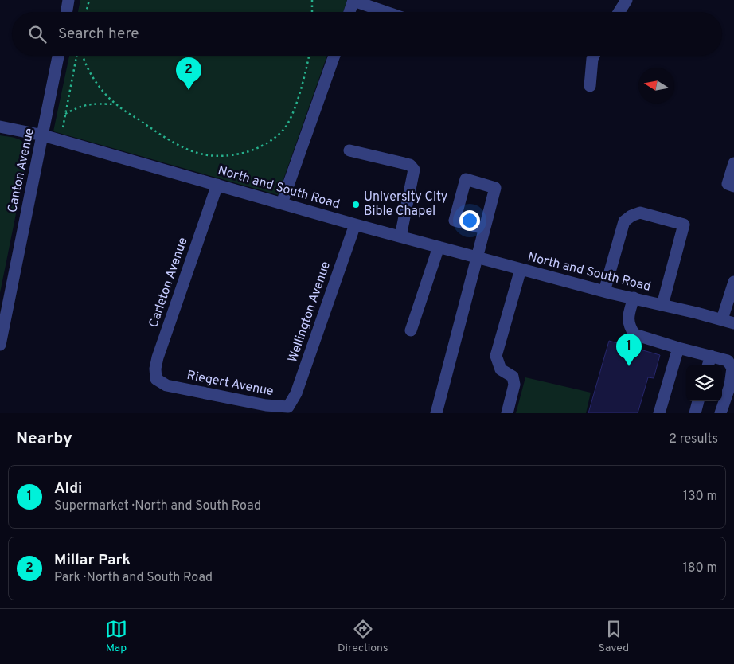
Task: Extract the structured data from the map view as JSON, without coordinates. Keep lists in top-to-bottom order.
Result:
{
  "streets": {
    "street": [
      "Canton Avenue",
      "North and South Road",
      "Carleton Avenue",
      "Wellington Avenue",
      "Riegert Avenue"
    ]
  },
  "crossings": [
    ["Canton Avenue", "North and South Road"],
    ["North and South Road", "Carleton Avenue"],
    ["North and South Road", "Wellington Avenue"],
    ["Carleton Avenue", "Riegert Avenue"],
    ["Wellington Avenue", "Riegert Avenue"]
  ],
  "places": ["University City Bible Chapel"],
  "north": "left",
  "page": {
    "search": "Search here",
    "pins": ["2", "1"],
    "heading": ["Nearby", "2 results"],
    "list": [
      {
        "mark": "1",
        "name": "Aldi",
        "note": "Supermarket · North and South Road",
        "value": "130 m"
      },
      {
        "mark": "2",
        "name": "Millar Park",
        "note": "Park · North and South Road",
        "value": "180 m"
      }
    ],
    "nav": ["Map", "Directions", "Saved"]
  }
}
